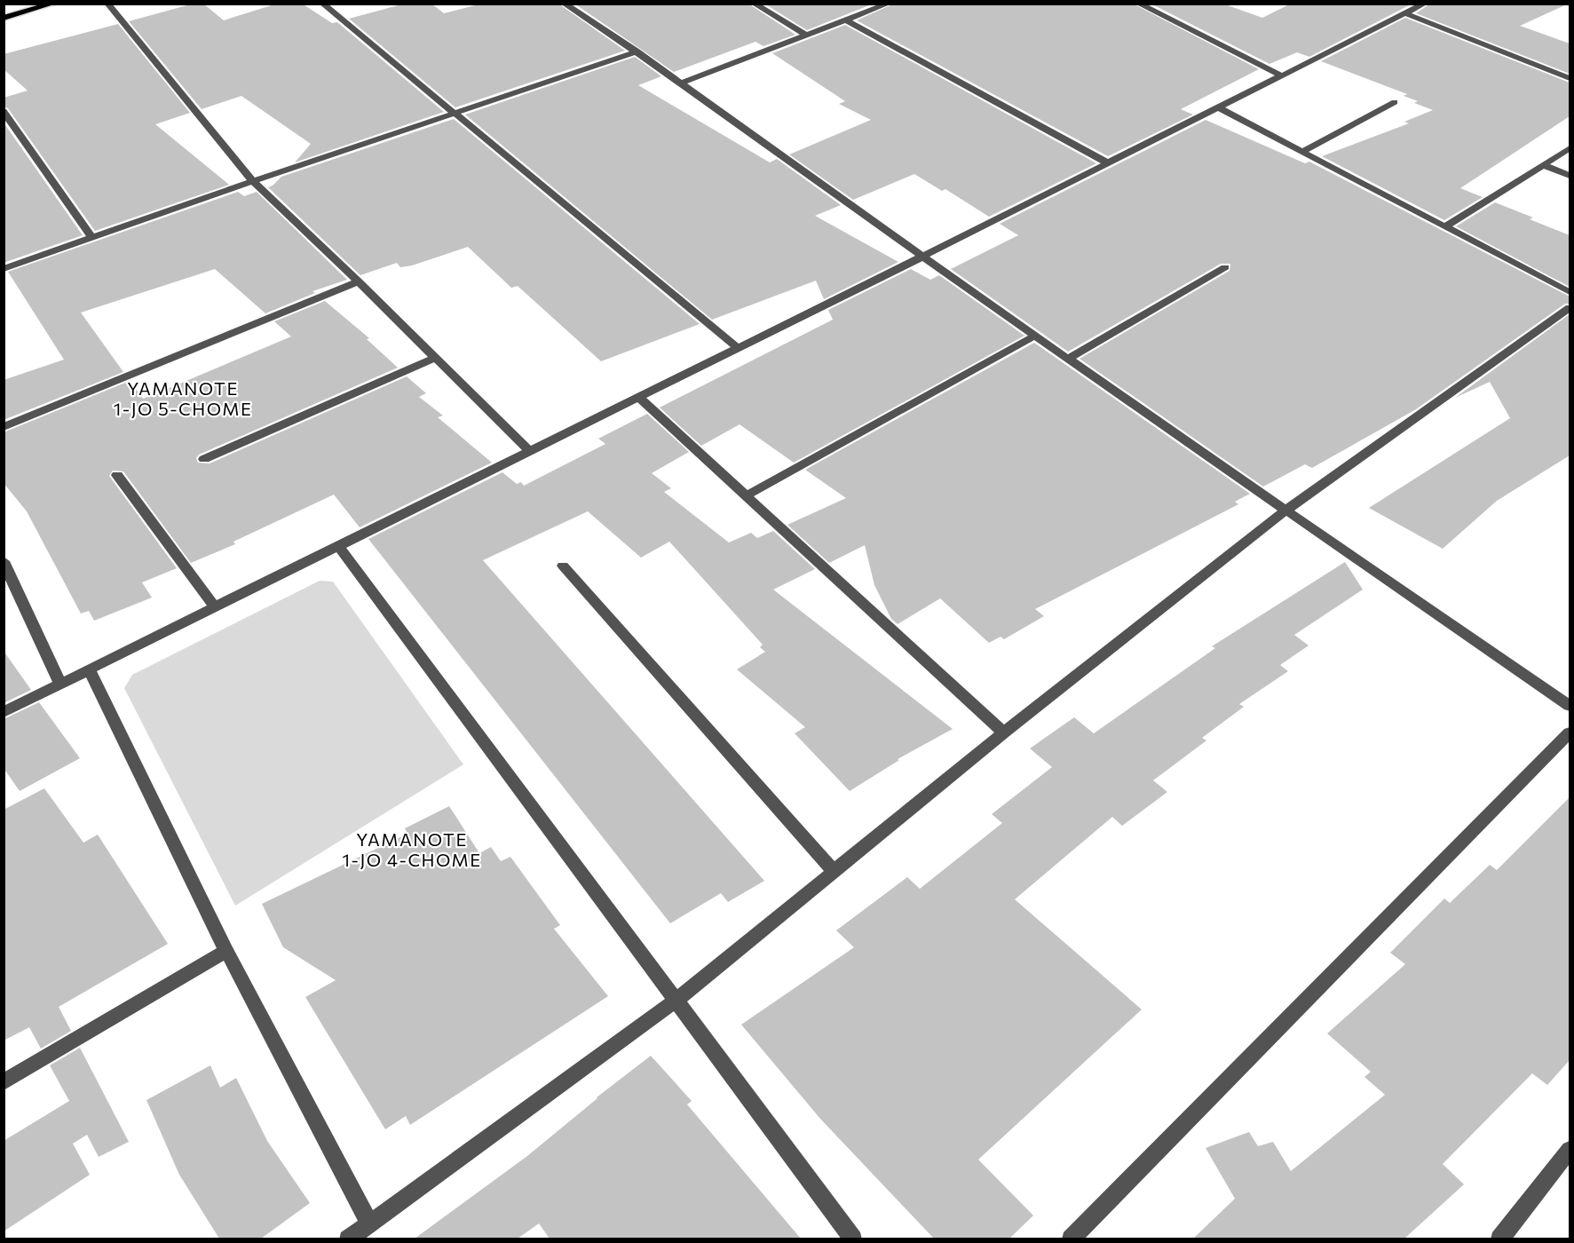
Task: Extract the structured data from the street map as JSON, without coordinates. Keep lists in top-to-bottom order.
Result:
{
  "districts": ["YAMANOTE 1-JO 5-CHOME", "YAMANOTE 1-JO 4-CHOME"]
}
